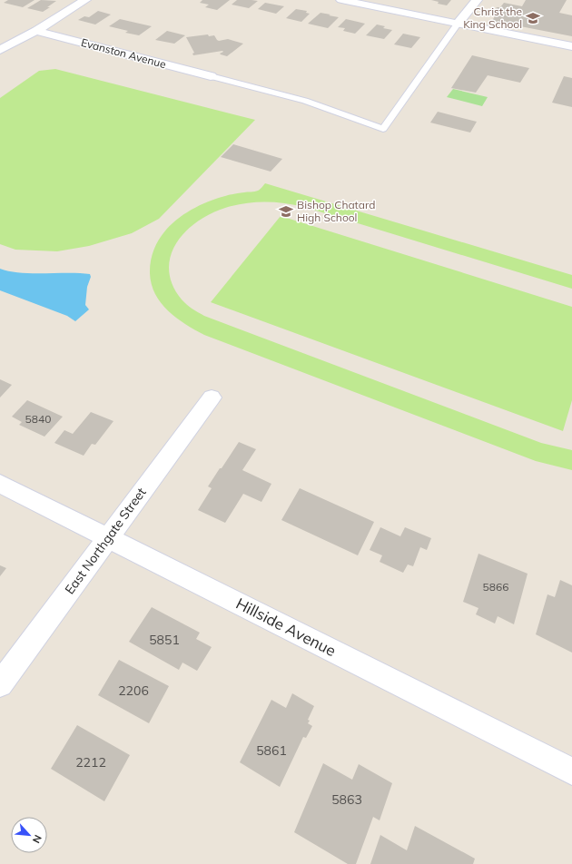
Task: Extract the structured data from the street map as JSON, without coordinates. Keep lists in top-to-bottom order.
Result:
{
  "streets": {
    "street": ["Evanston Avenue", "East Northgate Street", "Hillside Avenue"]
  },
  "crossings": [
    ["East Northgate Street", "Hillside Avenue"]
  ],
  "places": {
    "school or university": ["Christ the King School", "Bishop Chatard High School"]
  },
  "house_numbers": [
    "5840",
    "5866",
    "5851",
    "2206",
    "5861",
    "2212",
    "5863"
  ],
  "north": "bottom right"
}
